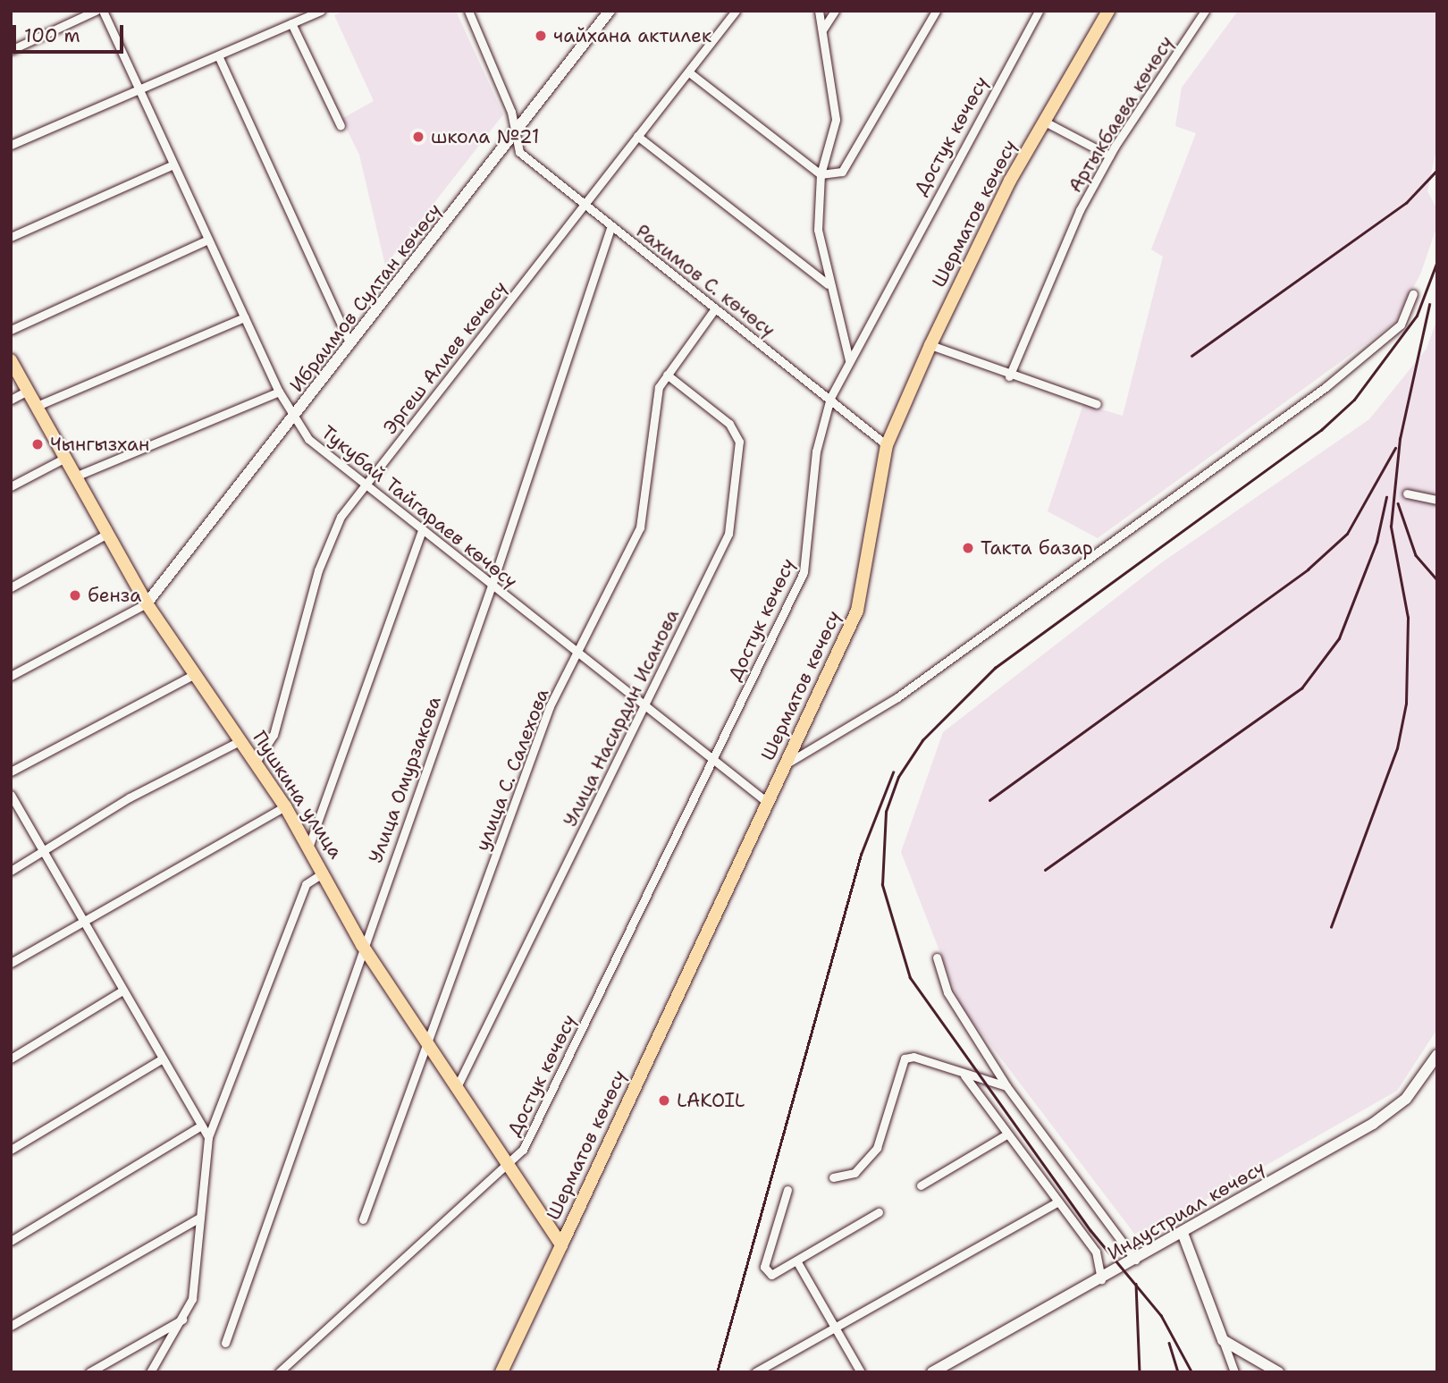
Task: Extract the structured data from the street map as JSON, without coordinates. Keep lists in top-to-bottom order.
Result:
{
  "streets": {
    "main road": [
      "Шерматов көчөсү",
      "Ибраимов Султан көчөсү",
      "Пушкина улица",
      "Индустриал көчөсү"
    ],
    "street": [
      "Артыкбаева көчөсү",
      "Достук көчөсү",
      "Рахимов С. көчөсү",
      "Эргеш Алиев көчөсү",
      "Тукубай Тайгараев көчөсү",
      "Улица Насирдин Исанова",
      "улица С. Салехова",
      "Улица Омурзакова"
    ]
  },
  "crossings": [
    ["Достук көчөсү", "Рахимов С. көчөсү"],
    ["Достук көчөсү", "Тукубай Тайгараев көчөсү"],
    ["Достук көчөсү", "Пушкина улица"],
    ["Шерматов көчөсү", "Рахимов С. көчөсү"],
    ["Шерматов көчөсү", "Тукубай Тайгараев көчөсү"],
    ["Шерматов көчөсү", "Пушкина улица"],
    ["Рахимов С. көчөсү", "Ибраимов Султан көчөсү"],
    ["Рахимов С. көчөсү", "Эргеш Алиев көчөсү"],
    ["Рахимов С. көчөсү", "улица С. Салехова"],
    ["Рахимов С. көчөсү", "Улица Омурзакова"],
    ["Ибраимов Султан көчөсү", "Тукубай Тайгараев көчөсү"],
    ["Ибраимов Султан көчөсү", "Пушкина улица"],
    ["Эргеш Алиев көчөсү", "Тукубай Тайгараев көчөсү"],
    ["Эргеш Алиев көчөсү", "Пушкина улица"],
    ["Тукубай Тайгараев көчөсү", "Улица Насирдин Исанова"],
    ["Тукубай Тайгараев көчөсү", "улица С. Салехова"],
    ["Тукубай Тайгараев көчөсү", "Улица Омурзакова"],
    ["Улица Насирдин Исанова", "улица С. Салехова"],
    ["Улица Насирдин Исанова", "Пушкина улица"],
    ["улица С. Салехова", "Пушкина улица"],
    ["Улица Омурзакова", "Пушкина улица"]
  ],
  "places": [
    "чайхана актилек",
    "школа №21",
    "Чынгызхан",
    "Такта базар",
    "бенза",
    "LAKOIL"
  ],
  "scale_bar": "100 m"
}
